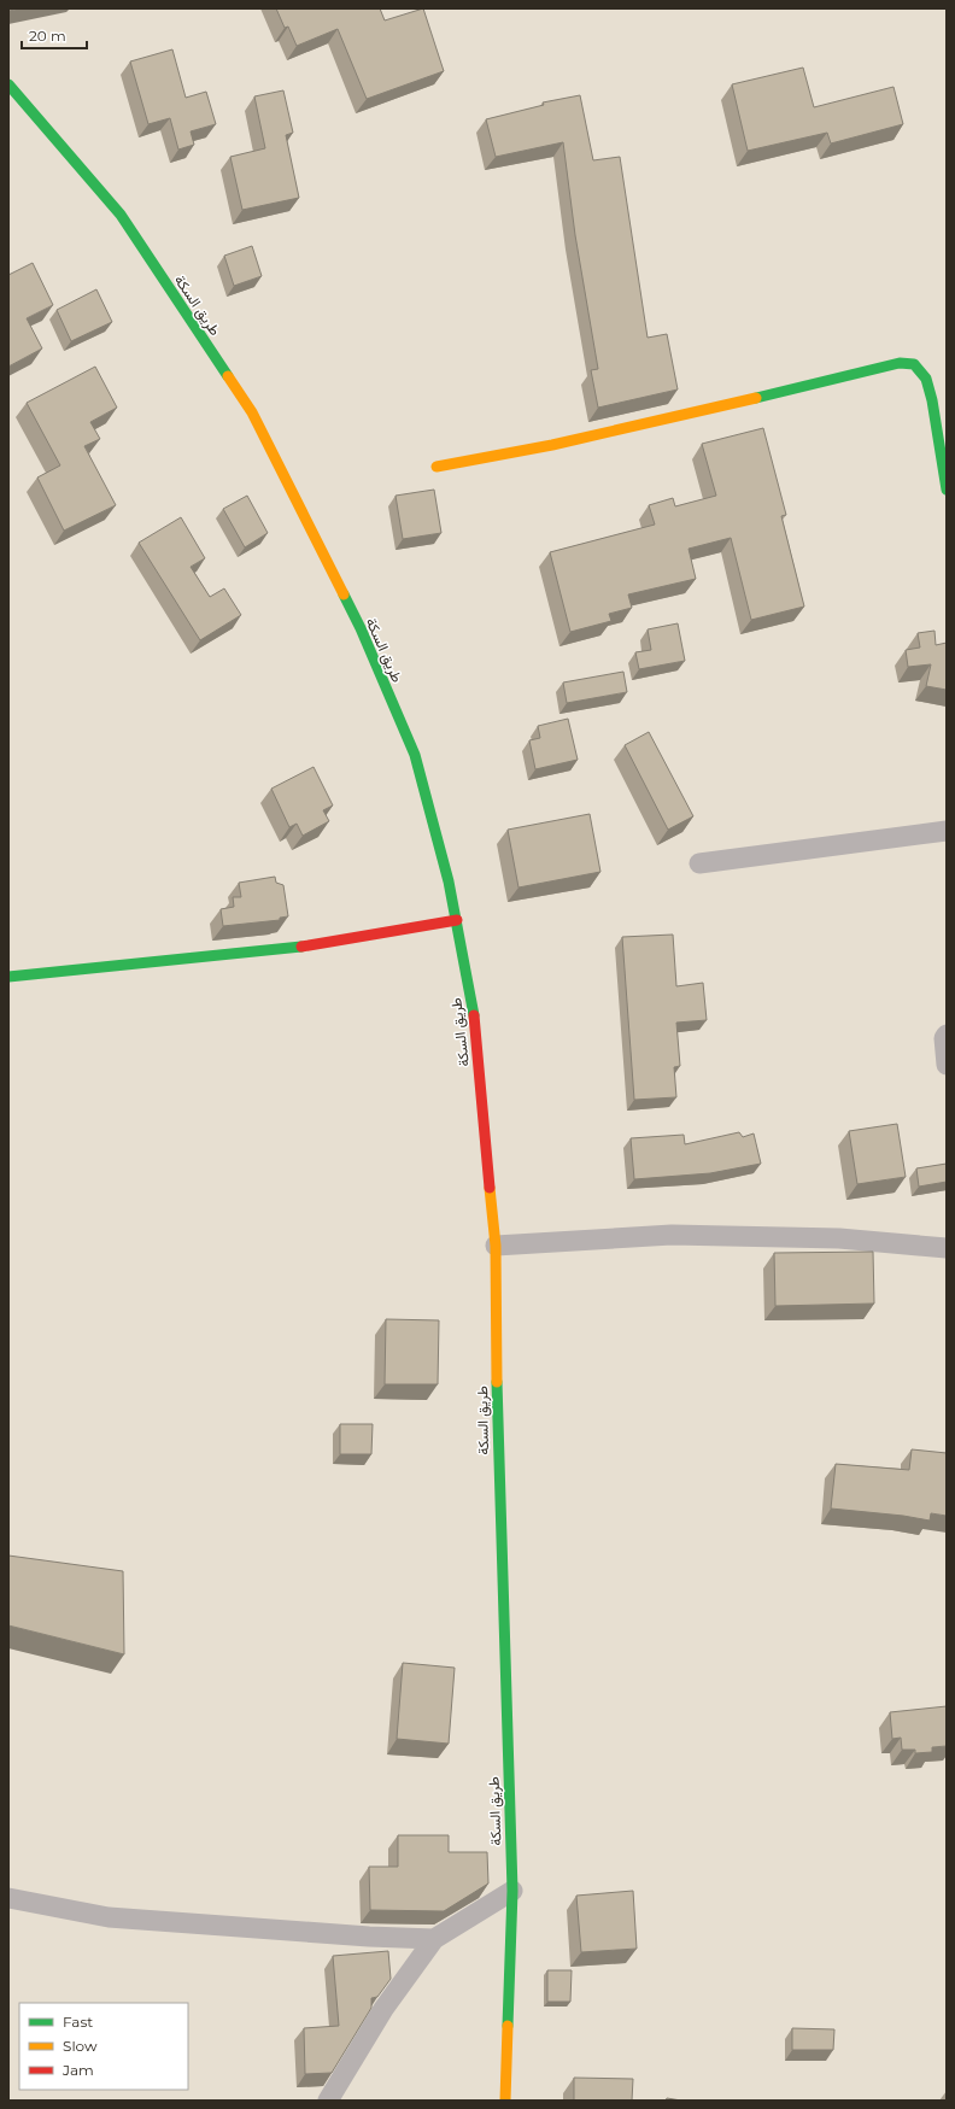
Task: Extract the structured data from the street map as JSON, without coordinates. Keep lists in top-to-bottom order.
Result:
{
  "streets": {
    "main road": ["طريق السكة"]
  },
  "legend": ["Fast", "Slow", "Jam"],
  "scale_bar": "20 m"
}
